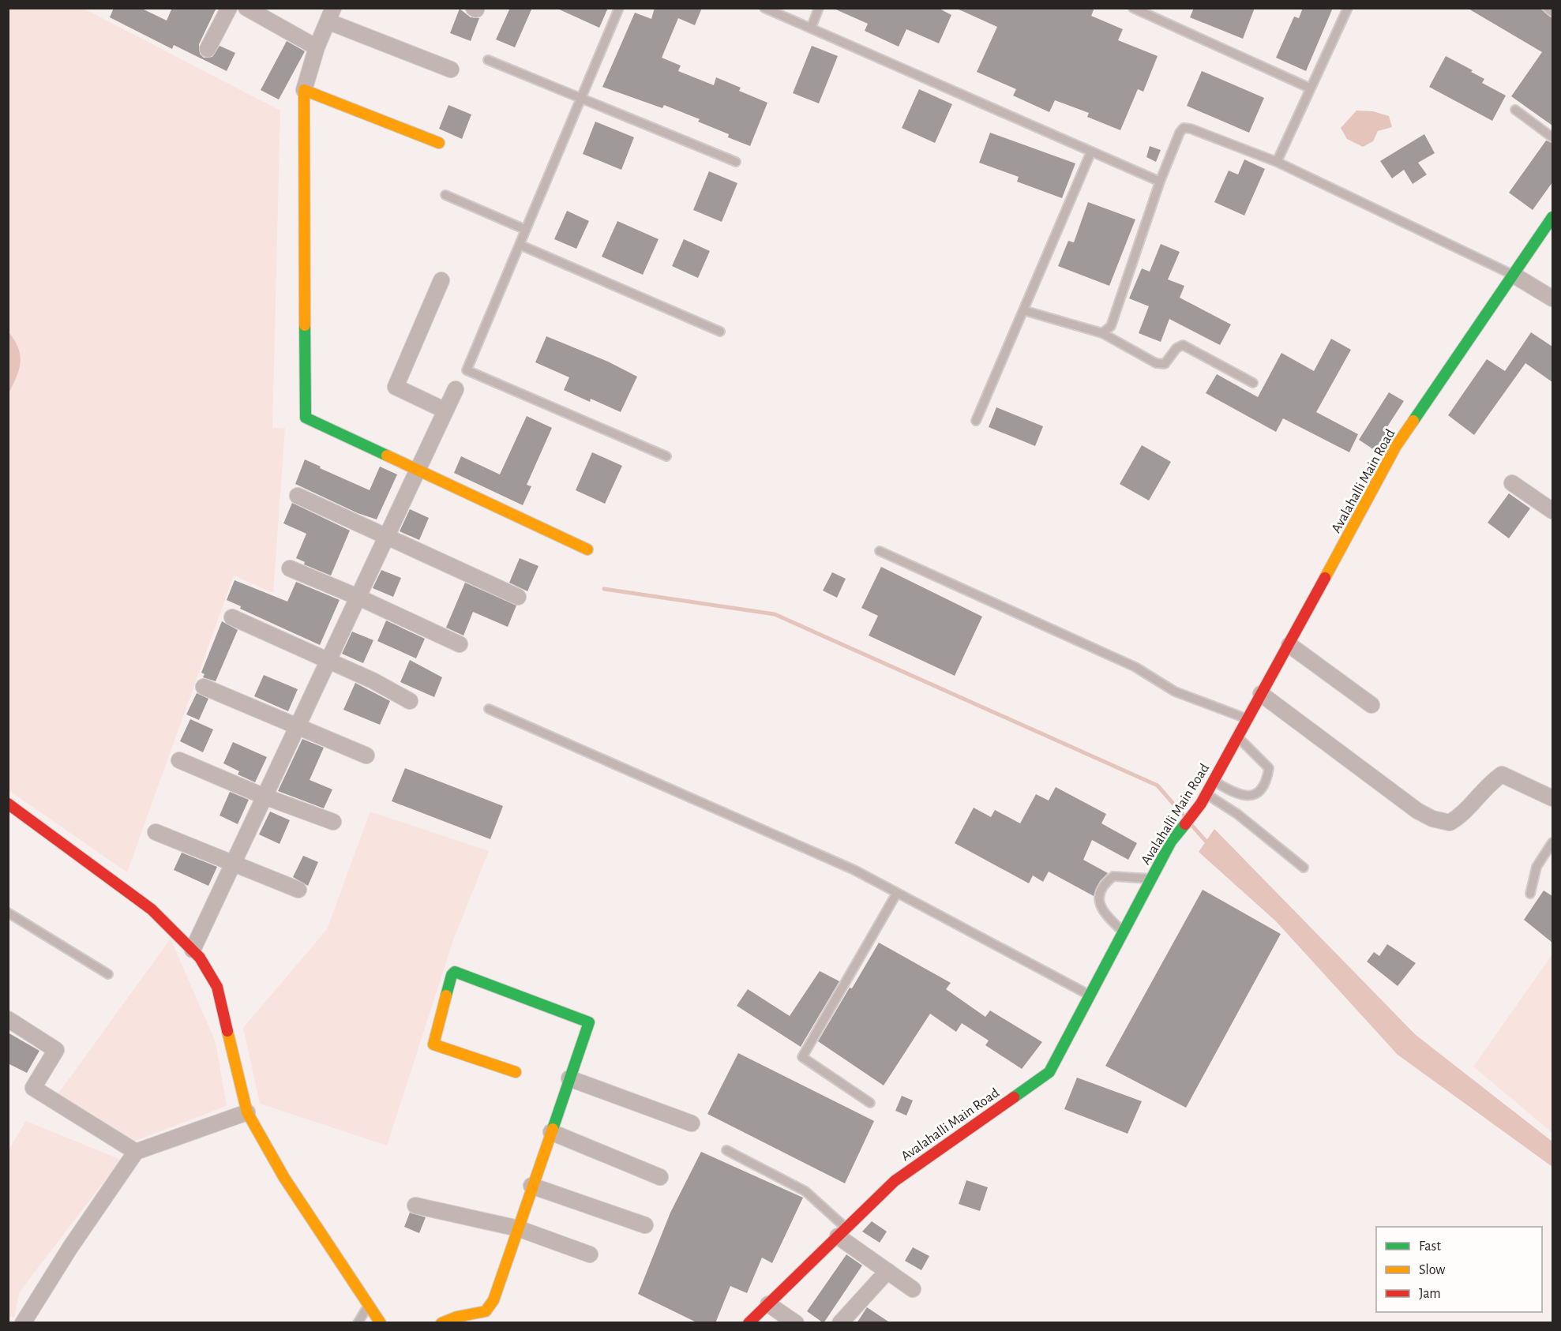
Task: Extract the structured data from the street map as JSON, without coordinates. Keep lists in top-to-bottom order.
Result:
{
  "streets": {
    "street": ["Avalahalli Main Road"]
  },
  "legend": ["Fast", "Slow", "Jam"]
}
